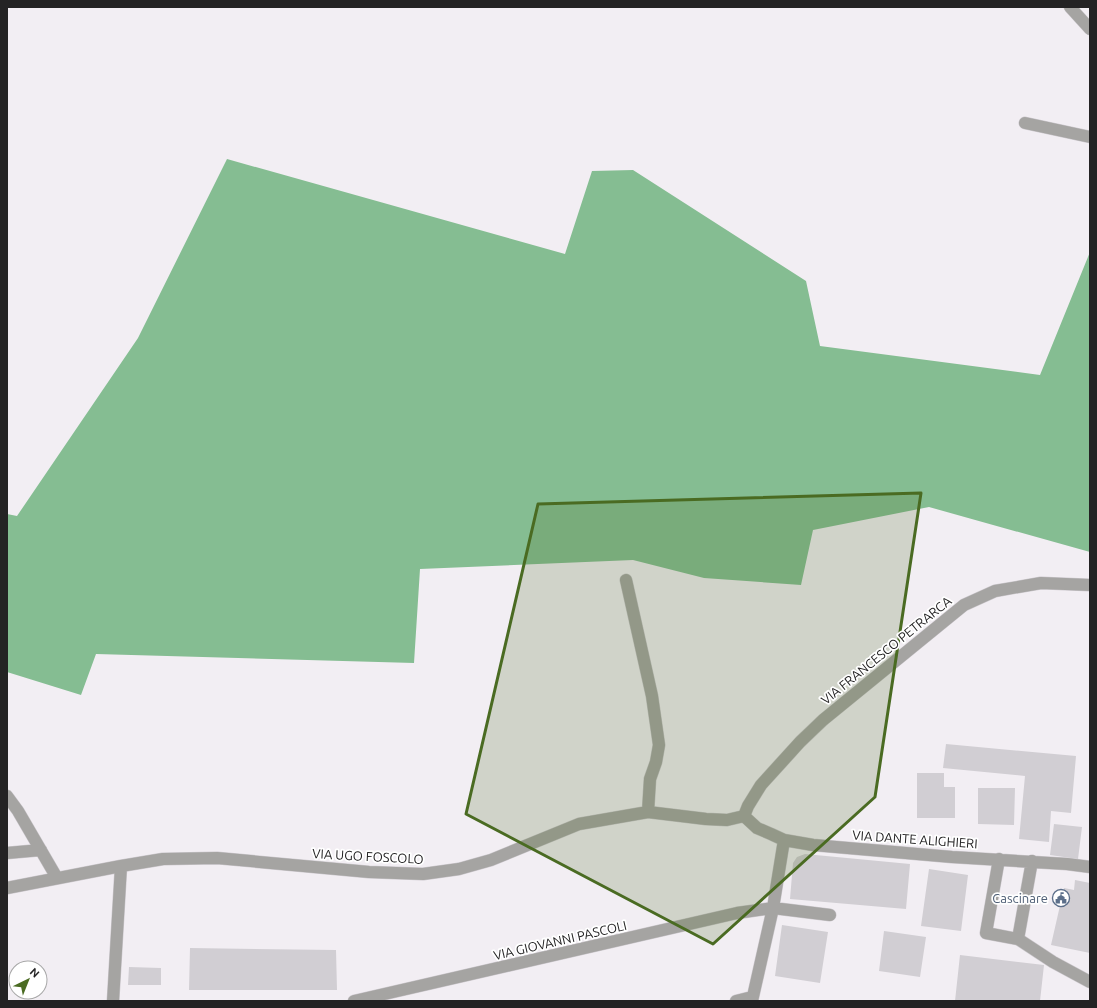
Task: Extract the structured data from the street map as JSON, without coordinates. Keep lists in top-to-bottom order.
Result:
{
  "streets": {
    "street": [
      "VIA FRANCESCO PETRARCA",
      "VIA DANTE ALIGHIERI",
      "VIA UGO FOSCOLO",
      "VIA GIOVANNI PASCOLI"
    ]
  },
  "crossings": [
    ["VIA FRANCESCO PETRARCA", "VIA DANTE ALIGHIERI"],
    ["VIA FRANCESCO PETRARCA", "VIA UGO FOSCOLO"],
    ["VIA DANTE ALIGHIERI", "VIA UGO FOSCOLO"]
  ],
  "places": {
    "public building": ["Cascinare"]
  },
  "north": "top right"
}
